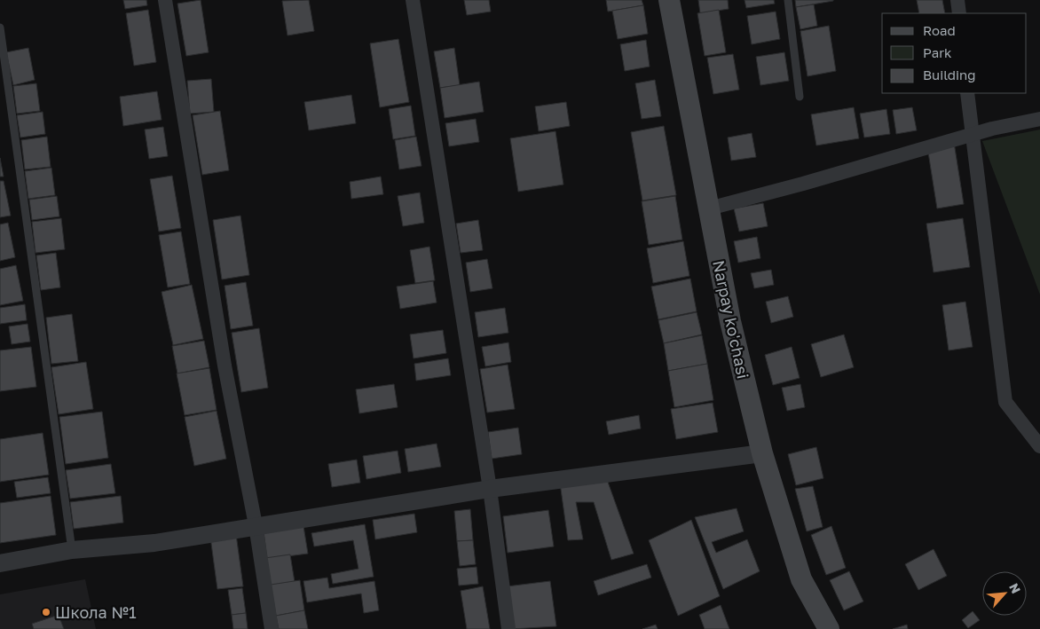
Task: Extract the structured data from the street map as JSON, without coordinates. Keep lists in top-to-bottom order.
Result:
{
  "streets": {
    "main road": ["Narpay ko'chasi"]
  },
  "places": ["Школа №1"],
  "legend": ["Road", "Park", "Building"],
  "north": "top right"
}
